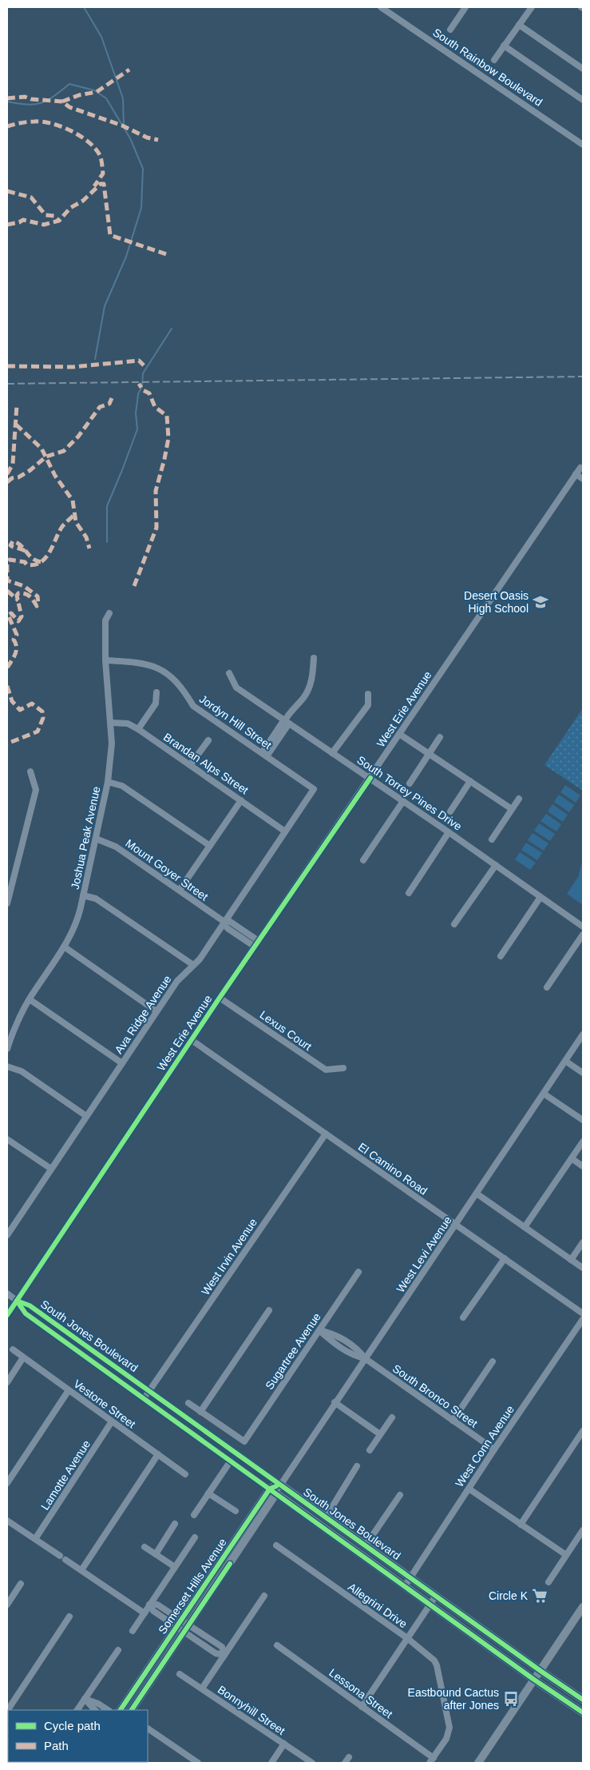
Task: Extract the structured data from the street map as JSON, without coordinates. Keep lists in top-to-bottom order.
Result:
{
  "streets": {
    "main road": ["South Jones Boulevard", "Somerset Hills Avenue"],
    "street": [
      "South Rainbow Boulevard",
      "West Erie Avenue",
      "Jordyn Hill Street",
      "Brandan Alps Street",
      "South Torrey Pines Drive",
      "Joshua Peak Avenue",
      "Mount Goyer Street",
      "Ava Ridge Avenue",
      "Lexus Court",
      "El Camino Road",
      "West Levi Avenue",
      "West Irvin Avenue",
      "Sugartree Avenue",
      "South Bronco Street",
      "Vestone Street",
      "West Conn Avenue",
      "Lamotte Avenue",
      "Allegrini Drive",
      "Lessona Street",
      "Bonnyhill Street"
    ]
  },
  "crossings": [
    ["West Erie Avenue", "South Torrey Pines Drive"],
    ["West Erie Avenue", "Mount Goyer Street"],
    ["West Erie Avenue", "Lexus Court"],
    ["West Erie Avenue", "El Camino Road"],
    ["West Erie Avenue", "South Jones Boulevard"],
    ["Jordyn Hill Street", "Joshua Peak Avenue"],
    ["Jordyn Hill Street", "Ava Ridge Avenue"],
    ["Brandan Alps Street", "Joshua Peak Avenue"],
    ["Brandan Alps Street", "Ava Ridge Avenue"],
    ["Joshua Peak Avenue", "Mount Goyer Street"],
    ["Mount Goyer Street", "Ava Ridge Avenue"],
    ["El Camino Road", "West Levi Avenue"],
    ["El Camino Road", "West Irvin Avenue"],
    ["West Levi Avenue", "South Jones Boulevard"],
    ["West Levi Avenue", "South Bronco Street"],
    ["West Levi Avenue", "Somerset Hills Avenue"],
    ["West Irvin Avenue", "South Jones Boulevard"],
    ["South Jones Boulevard", "West Conn Avenue"],
    ["South Jones Boulevard", "Somerset Hills Avenue"],
    ["Sugartree Avenue", "South Bronco Street"],
    ["South Bronco Street", "West Conn Avenue"],
    ["Vestone Street", "Lamotte Avenue"],
    ["Allegrini Drive", "Lessona Street"]
  ],
  "places": {
    "school or university": ["Desert Oasis High School"],
    "supermarket": ["Circle K"],
    "bus stop": ["Eastbound Cactus after Jones"]
  },
  "legend": ["Cycle path", "Path"]
}
